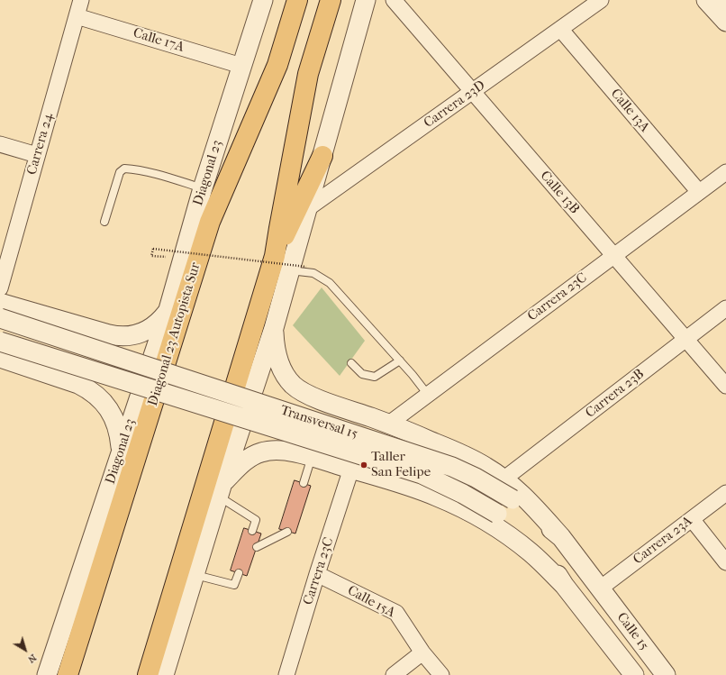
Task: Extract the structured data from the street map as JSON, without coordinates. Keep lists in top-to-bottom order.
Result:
{
  "streets": {
    "main road": ["Diagonal 23 Autopista Sur"],
    "street": [
      "Calle 17A",
      "Carrera 23D",
      "Calle 13A",
      "Carrera 24",
      "Diagonal 23",
      "Calle 13B",
      "Carrera 23C",
      "Carrera 23B",
      "Transversal 15",
      "Carrera 23A",
      "Calle 15A",
      "Calle 15"
    ]
  },
  "crossings": [
    ["Calle 17A", "Carrera 24"],
    ["Calle 17A", "Diagonal 23"],
    ["Carrera 23D", "Calle 13A"],
    ["Carrera 23D", "Calle 13B"],
    ["Calle 13A", "Carrera 23C"],
    ["Calle 13B", "Carrera 23C"],
    ["Calle 13B", "Carrera 23B"],
    ["Carrera 23C", "Calle 15A"],
    ["Transversal 15", "Carrera 23A"],
    ["Transversal 15", "Calle 15"],
    ["Carrera 23A", "Calle 15"]
  ],
  "places": ["Taller San Felipe"],
  "north": "bottom right"
}
